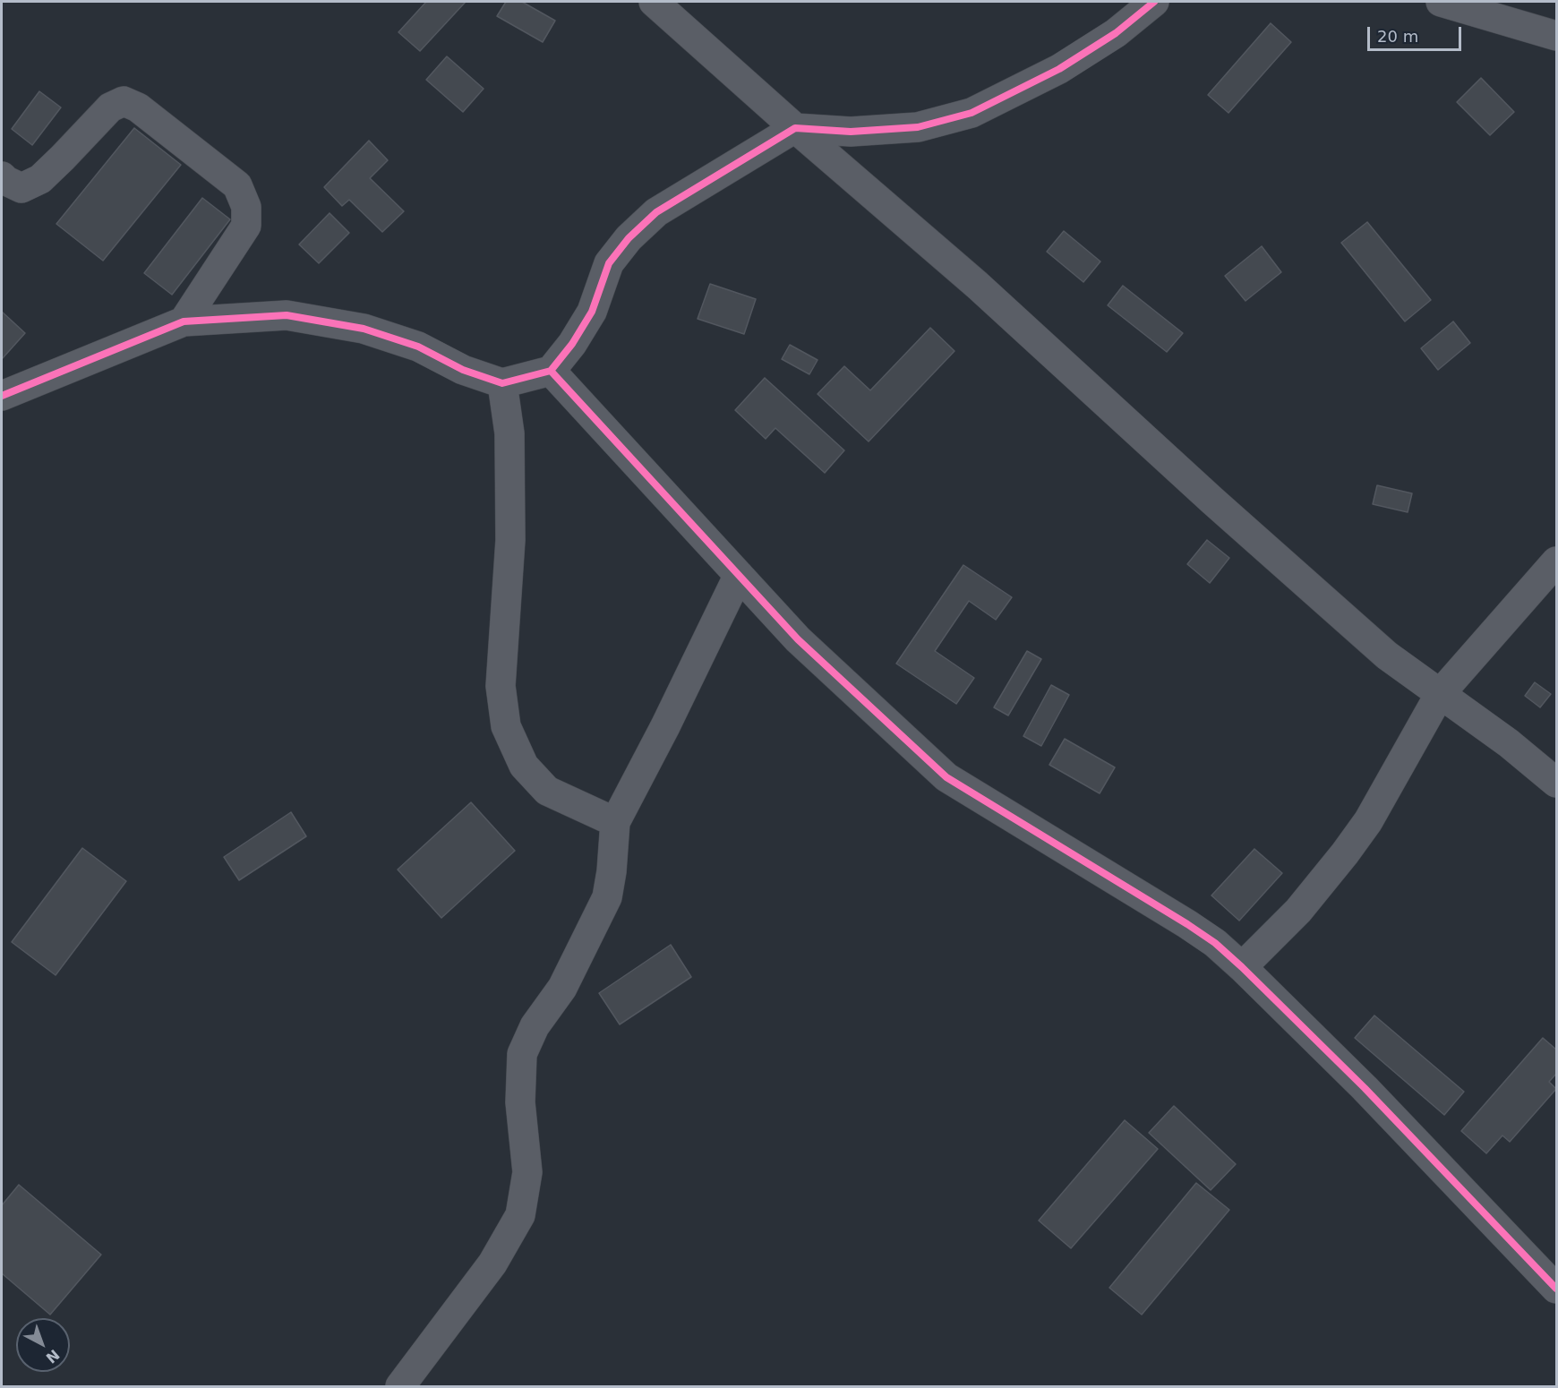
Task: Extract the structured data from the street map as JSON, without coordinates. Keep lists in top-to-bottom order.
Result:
{
  "scale_bar": "20 m",
  "north": "bottom right"
}
